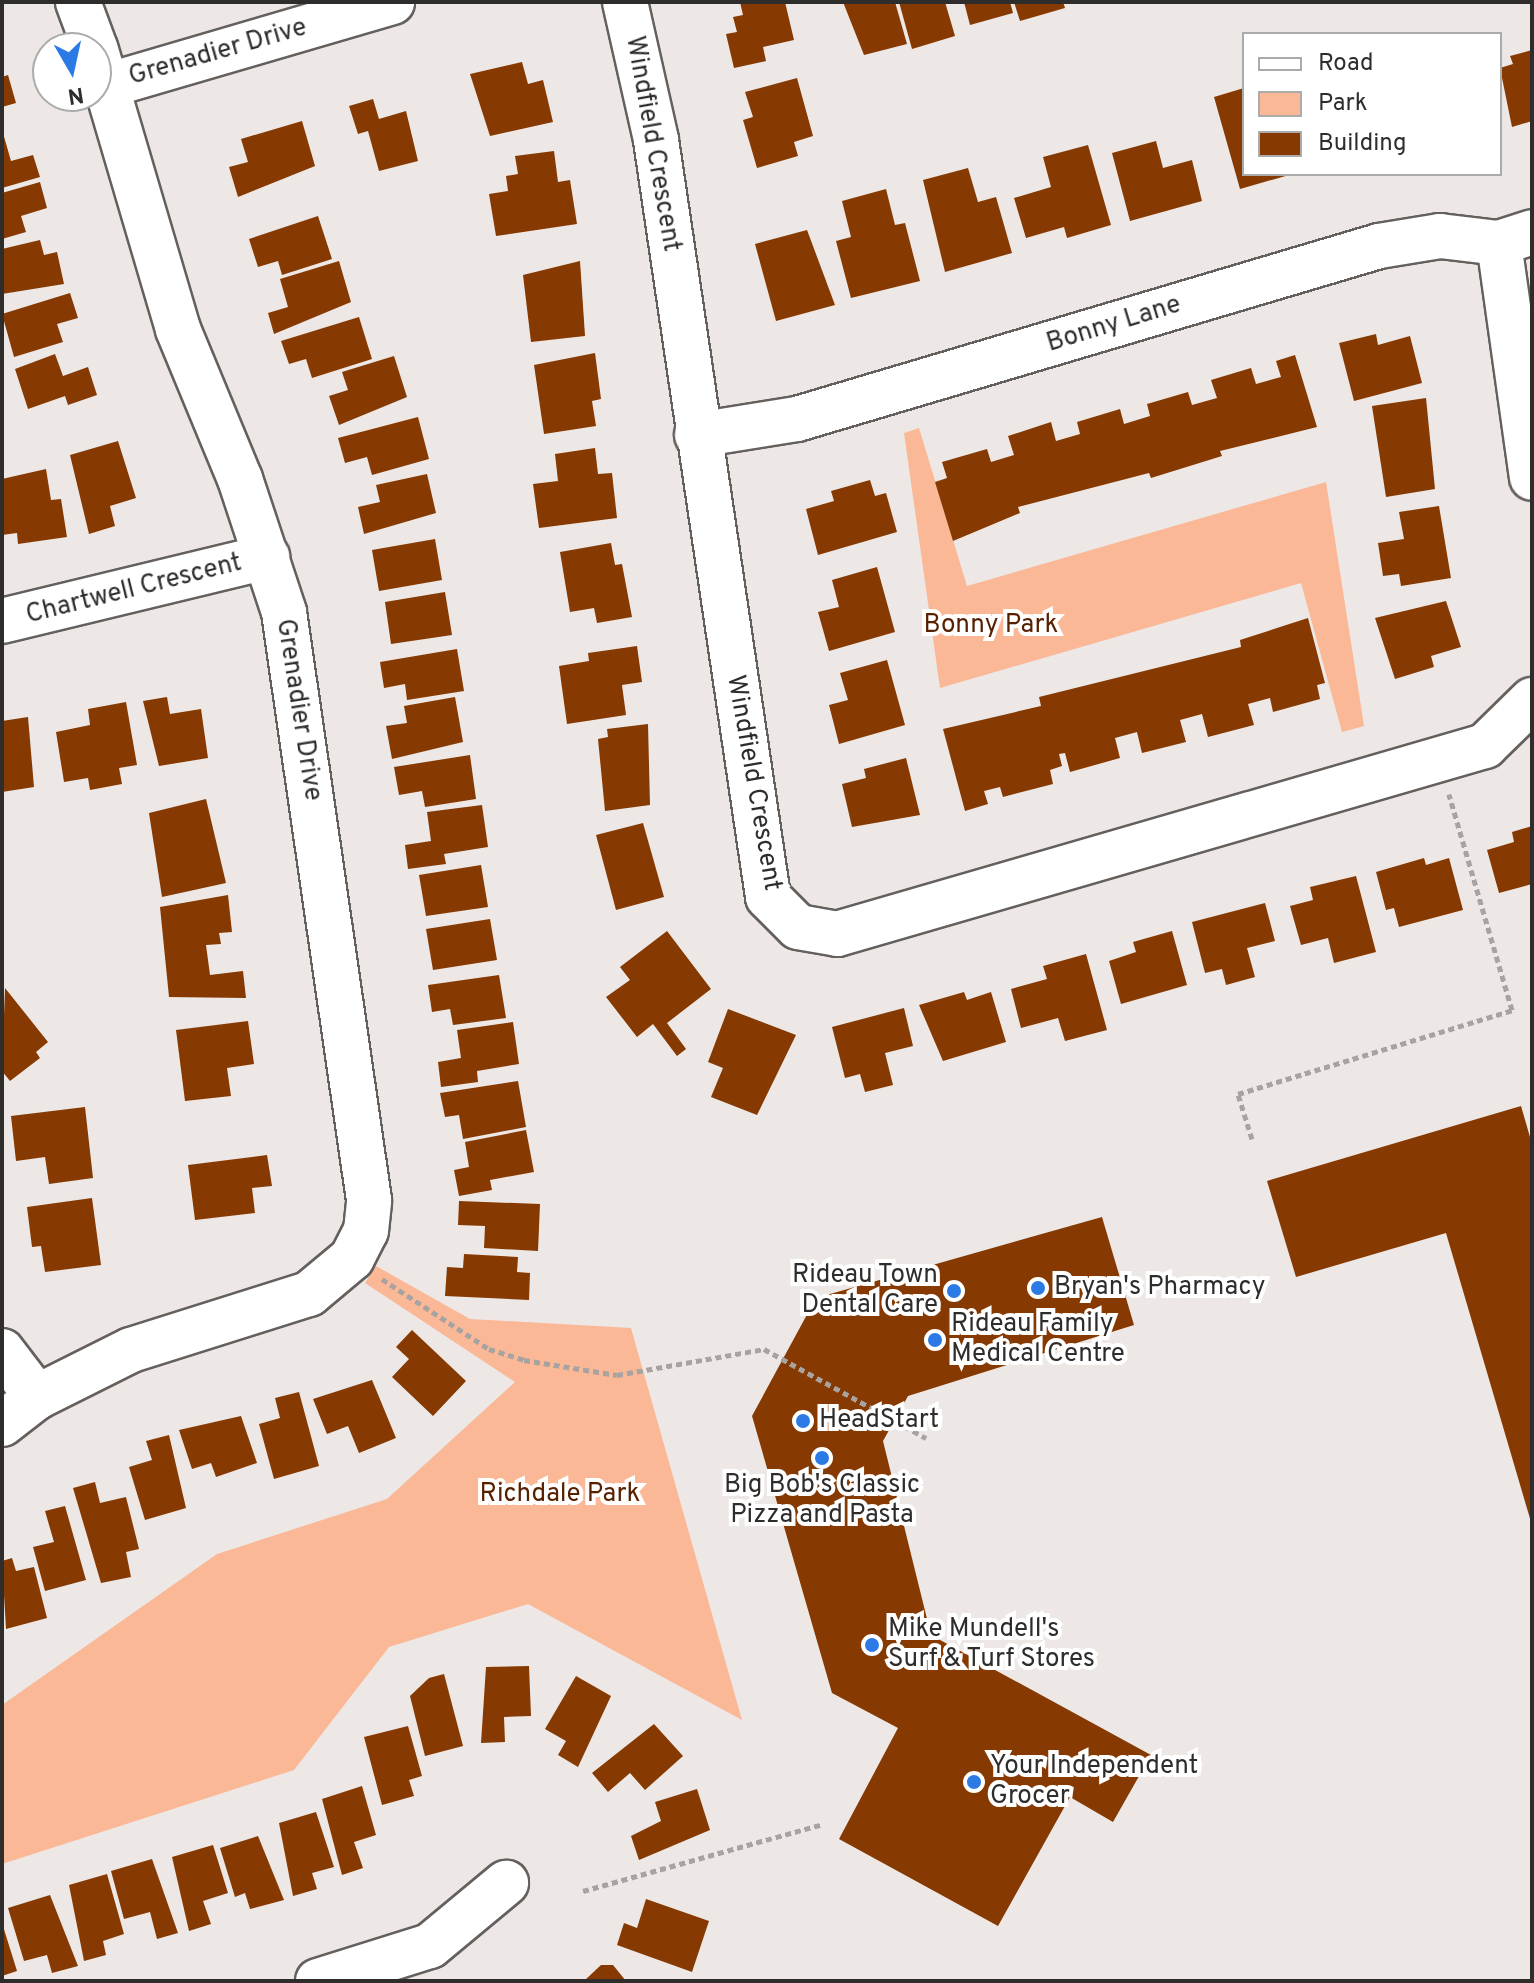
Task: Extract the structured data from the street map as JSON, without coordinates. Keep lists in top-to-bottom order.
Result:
{
  "streets": {
    "street": [
      "Grenadier Drive",
      "Windfield Crescent",
      "Bonny Lane",
      "Chartwell Crescent"
    ]
  },
  "crossings": [
    ["Grenadier Drive", "Chartwell Crescent"],
    ["Windfield Crescent", "Bonny Lane"]
  ],
  "parks": ["Bonny Park", "Richdale Park"],
  "places": [
    "Bryan's Pharmacy",
    "Rideau Town Dental Care",
    "Rideau Family Medical Centre",
    "HeadStart",
    "Big Bob's Classic Pizza and Pasta",
    "Mike Mundell's Surf & Turf Stores",
    "Your Independent Grocer"
  ],
  "legend": ["Road", "Park", "Building"],
  "north": "bottom"
}
